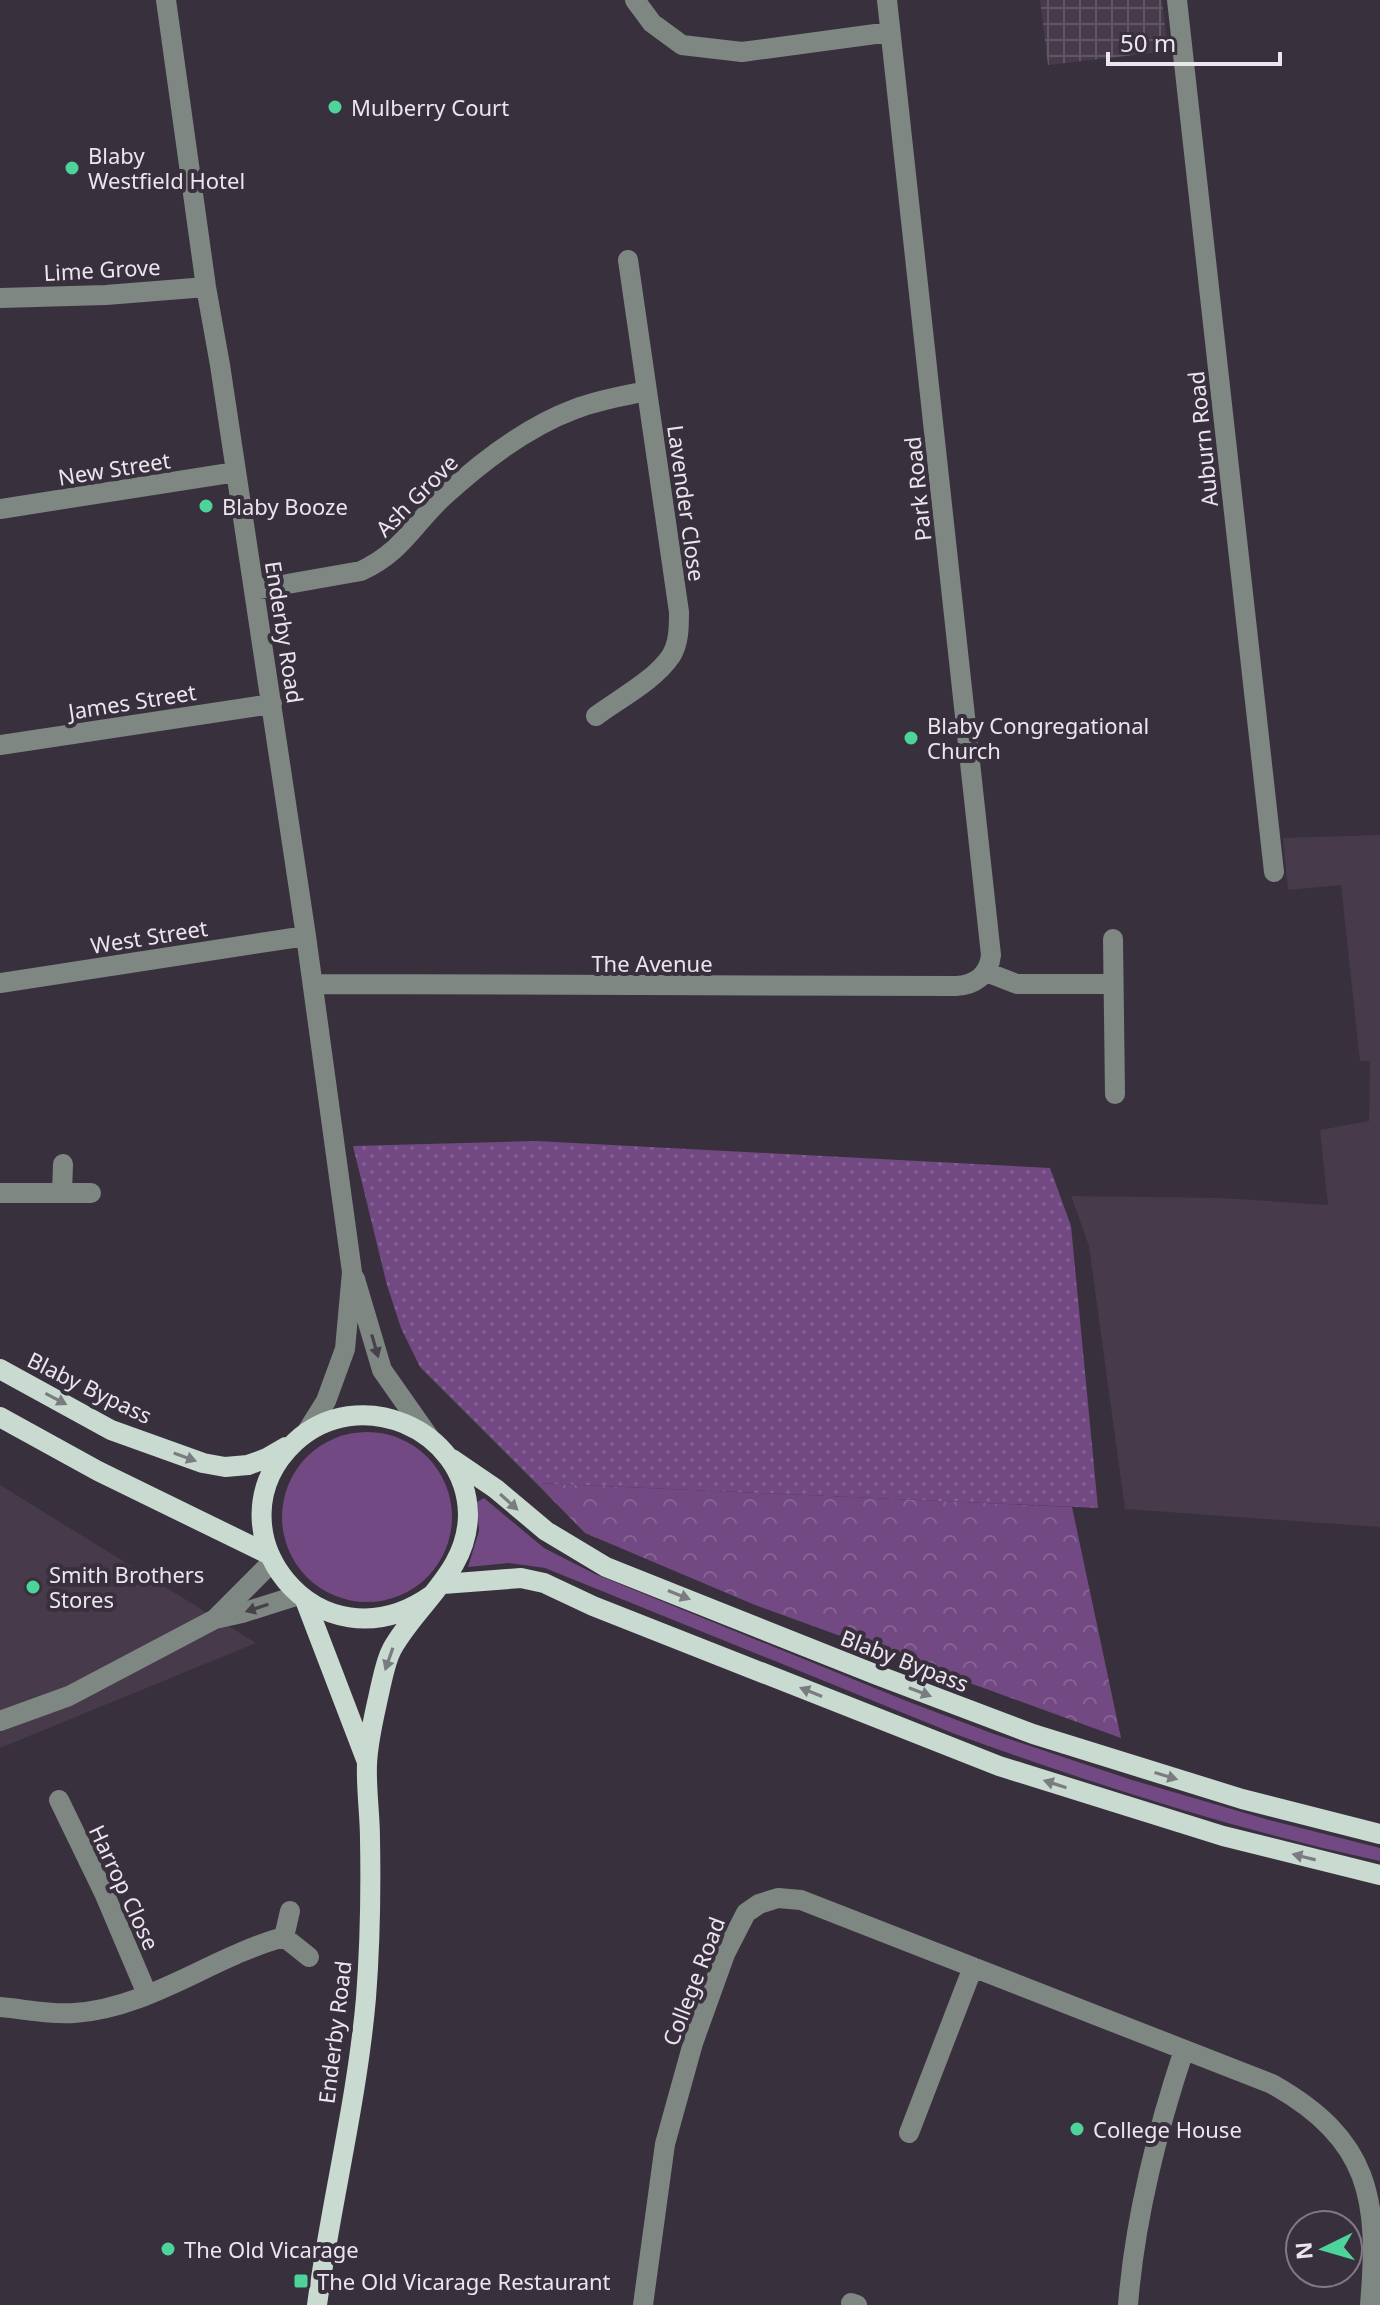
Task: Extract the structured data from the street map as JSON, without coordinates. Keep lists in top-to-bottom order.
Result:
{
  "streets": {
    "main road": ["Enderby Road", "Blaby Bypass"],
    "street": [
      "Lime Grove",
      "Auburn Road",
      "New Street",
      "Park Road",
      "Ash Grove",
      "Lavender Close",
      "James Street",
      "West Street",
      "The Avenue",
      "Harrop Close",
      "College Road"
    ]
  },
  "crossings": [
    ["Lime Grove", "Enderby Road"],
    ["New Street", "Enderby Road"],
    ["Park Road", "The Avenue"],
    ["Ash Grove", "Lavender Close"],
    ["Ash Grove", "Enderby Road"],
    ["Enderby Road", "James Street"],
    ["Enderby Road", "West Street"],
    ["Enderby Road", "The Avenue"],
    ["Enderby Road", "Blaby Bypass"]
  ],
  "places": {
    "other": [
      "Mulberry Court",
      "Blaby Westfield Hotel",
      "Blaby Booze",
      "Blaby Congregational Church",
      "Smith Brothers Stores",
      "College House",
      "The Old Vicarage"
    ],
    "transit": ["The Old Vicarage Restaurant"]
  },
  "scale_bar": "50 m",
  "north": "left"
}
